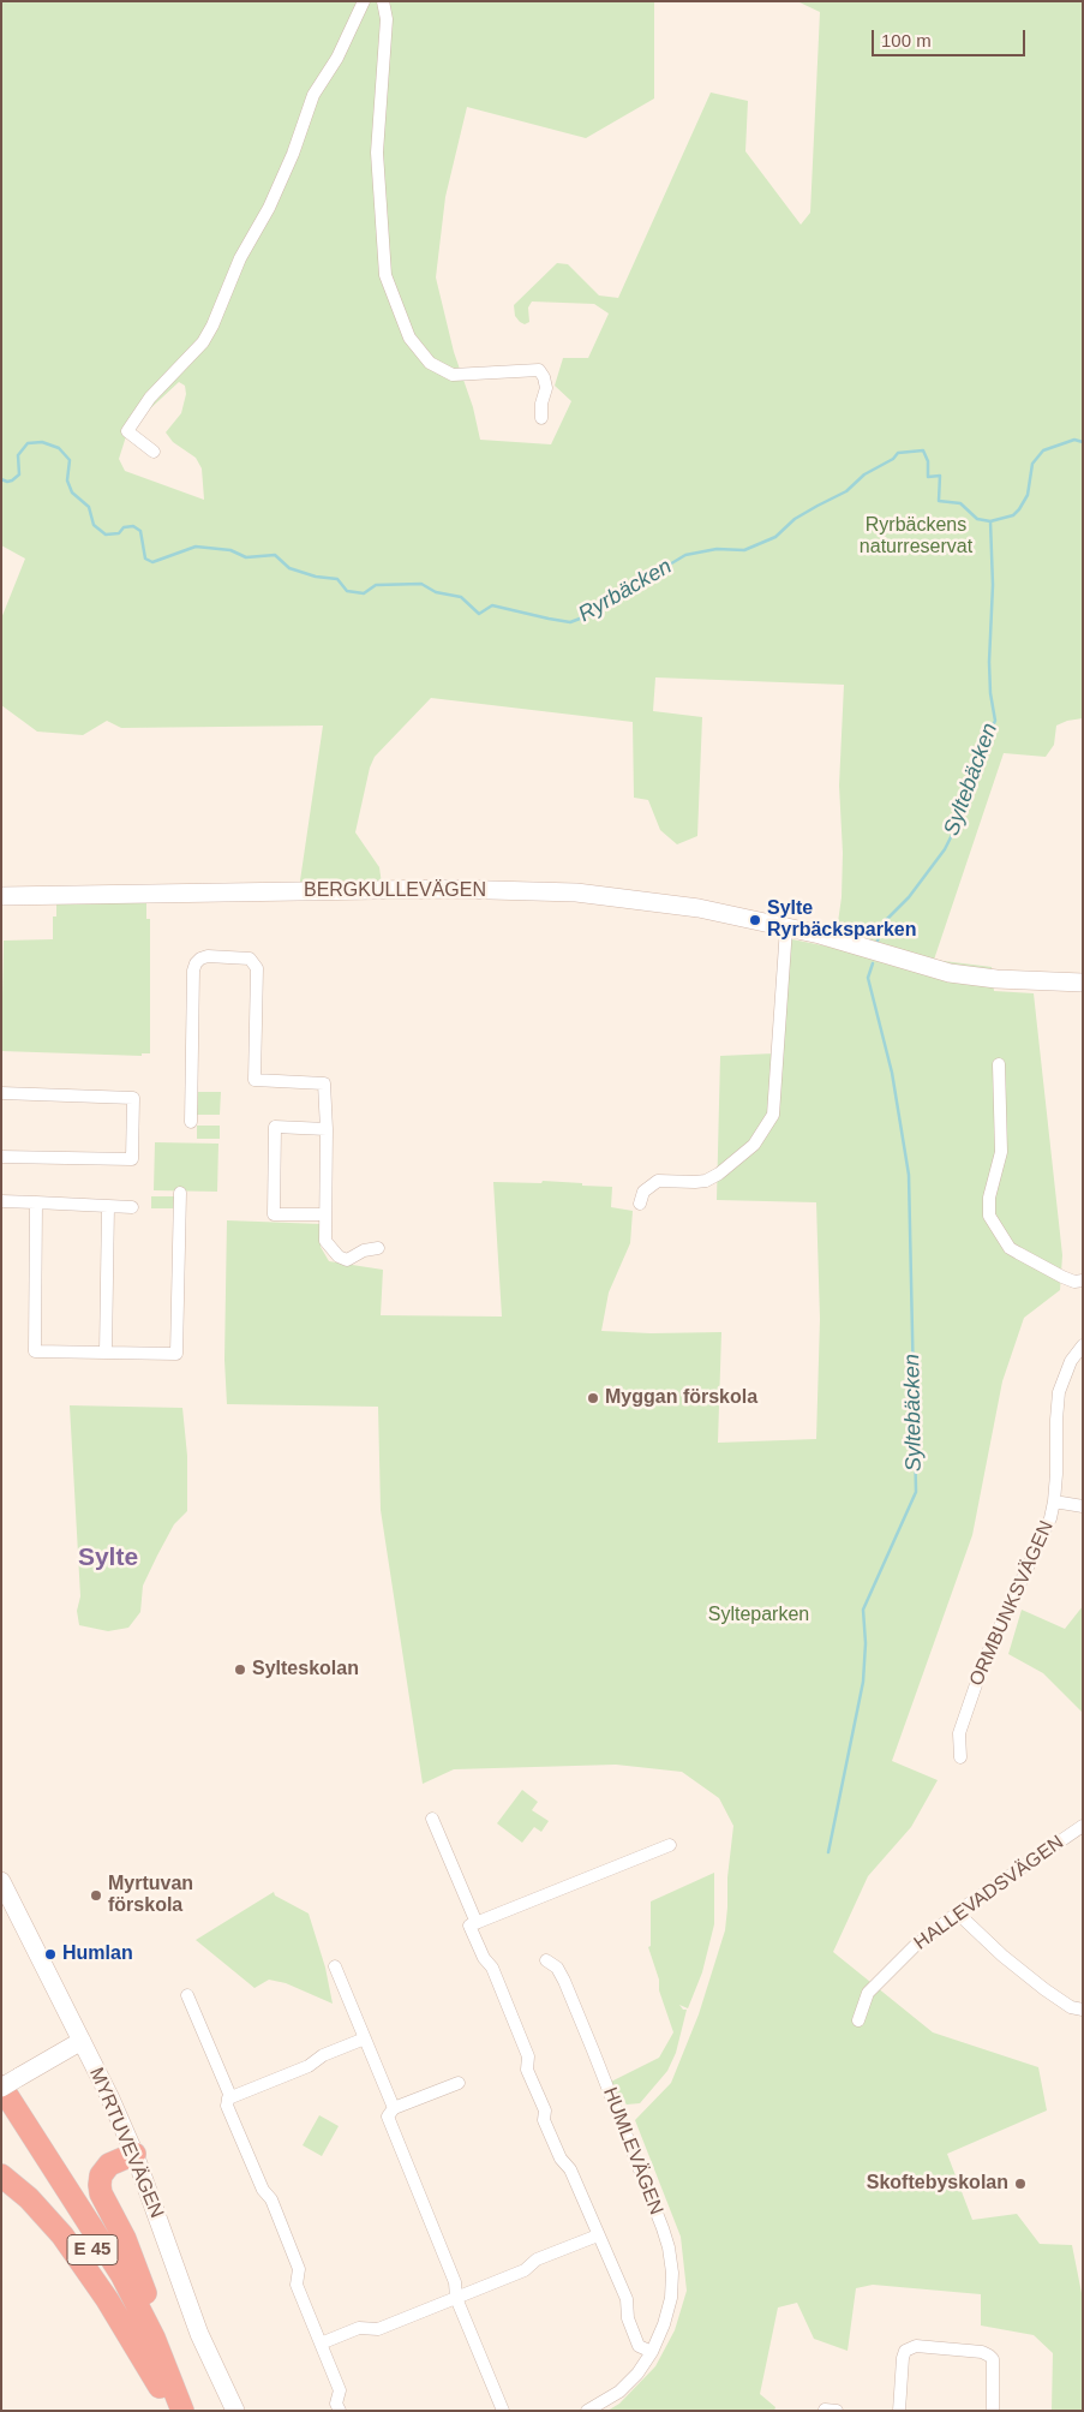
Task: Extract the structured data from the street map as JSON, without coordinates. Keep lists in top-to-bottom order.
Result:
{
  "streets": {
    "highway": ["E 45"],
    "street": [
      "BERGKULLEVÄGEN",
      "ORMBUNKSVÄGEN",
      "HALLEVADSVÄGEN",
      "MYRTUVEVÄGEN",
      "HUMLEVÄGEN"
    ]
  },
  "districts": ["Sylte"],
  "water": ["Ryrbäcken", "Syltebäcken"],
  "parks": ["Ryrbäckens naturreservat", "Sylteparken"],
  "places": [
    "Sylte Ryrbäcksparken",
    "Myggan förskola",
    "Sylteskolan",
    "Myrtuvan förskola",
    "Humlan",
    "Skoftebyskolan"
  ],
  "scale_bar": "100 m"
}
